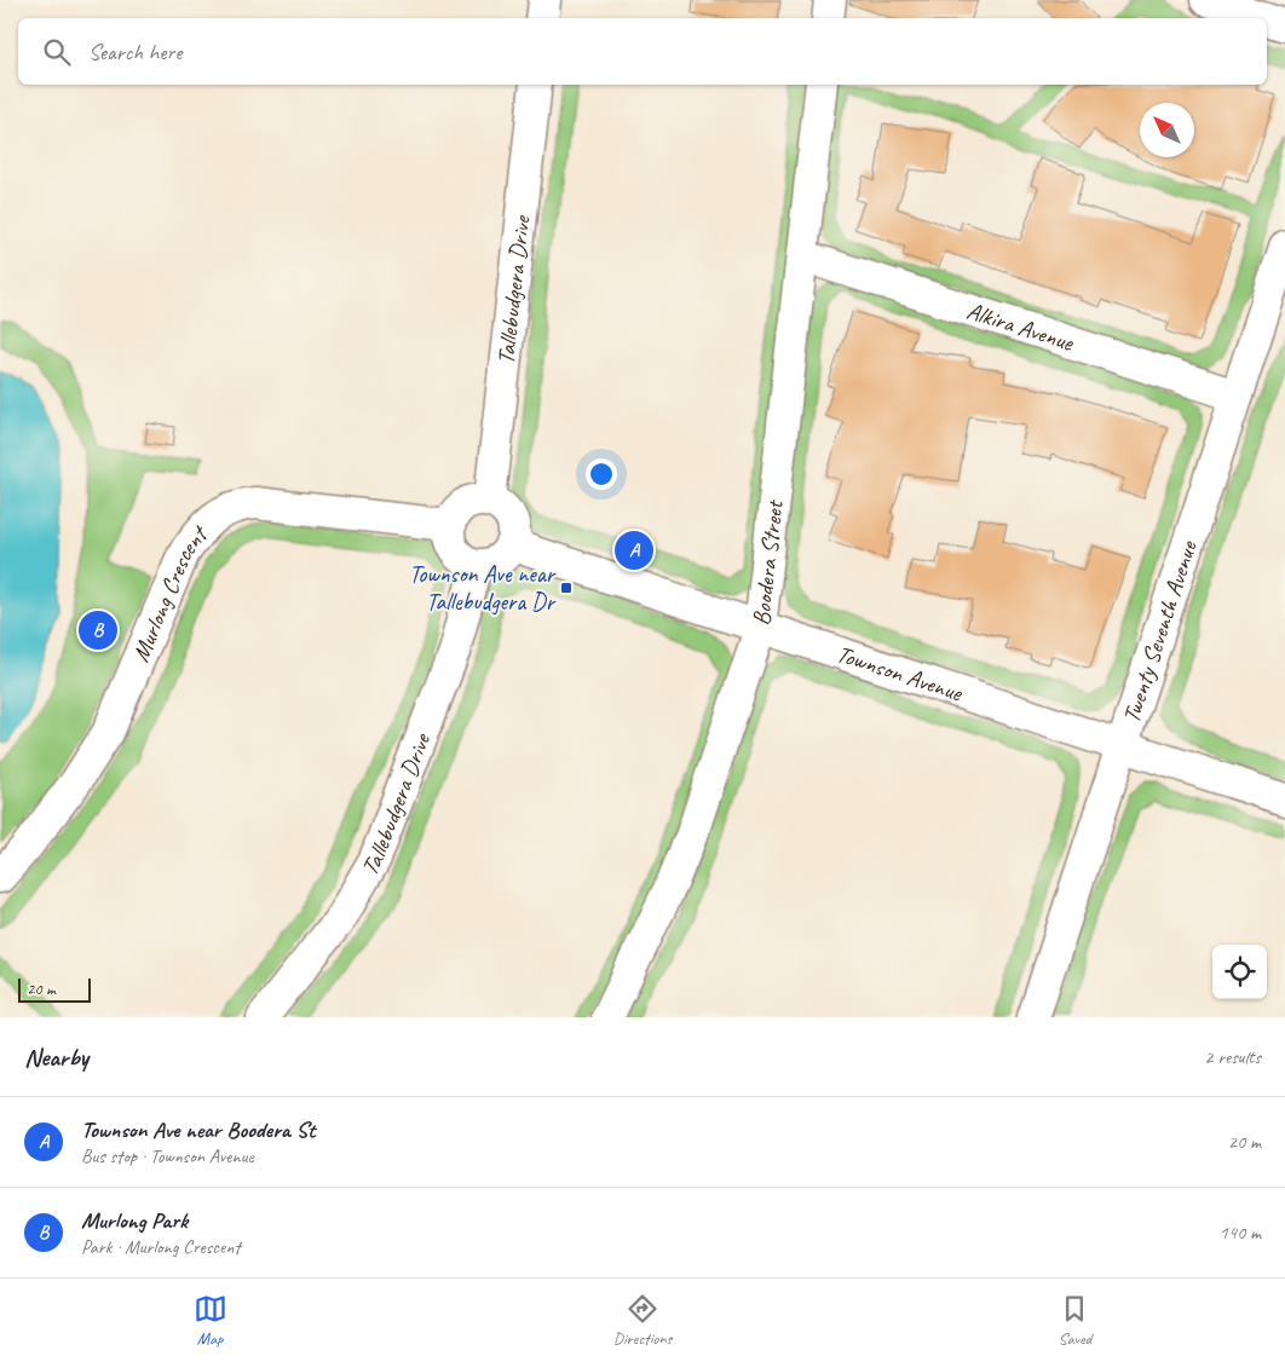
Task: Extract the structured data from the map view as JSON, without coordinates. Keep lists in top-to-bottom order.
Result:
{
  "streets": {
    "street": [
      "Tallebudgera Drive",
      "Alkira Avenue",
      "Boodera Street",
      "Murlong Crescent",
      "Twenty Seventh Avenue",
      "Townson Avenue"
    ]
  },
  "crossings": [
    ["Tallebudgera Drive", "Murlong Crescent"],
    ["Tallebudgera Drive", "Townson Avenue"],
    ["Alkira Avenue", "Boodera Street"],
    ["Alkira Avenue", "Twenty Seventh Avenue"],
    ["Boodera Street", "Townson Avenue"],
    ["Murlong Crescent", "Townson Avenue"],
    ["Twenty Seventh Avenue", "Townson Avenue"]
  ],
  "places": {
    "transit": ["Townson Ave near Tallebudgera Dr"]
  },
  "scale_bar": "20 m",
  "north": "top left",
  "page": {
    "search": "Search here",
    "pins": ["A", "B"],
    "scale": "20 m",
    "heading": ["Nearby", "2 results"],
    "list": [
      {
        "mark": "A",
        "name": "Townson Ave near Boodera St",
        "note": "Bus stop · Townson Avenue",
        "value": "20 m"
      },
      {
        "mark": "B",
        "name": "Murlong Park",
        "note": "Park · Murlong Crescent",
        "value": "140 m"
      }
    ],
    "nav": ["Map", "Directions", "Saved"]
  }
}
